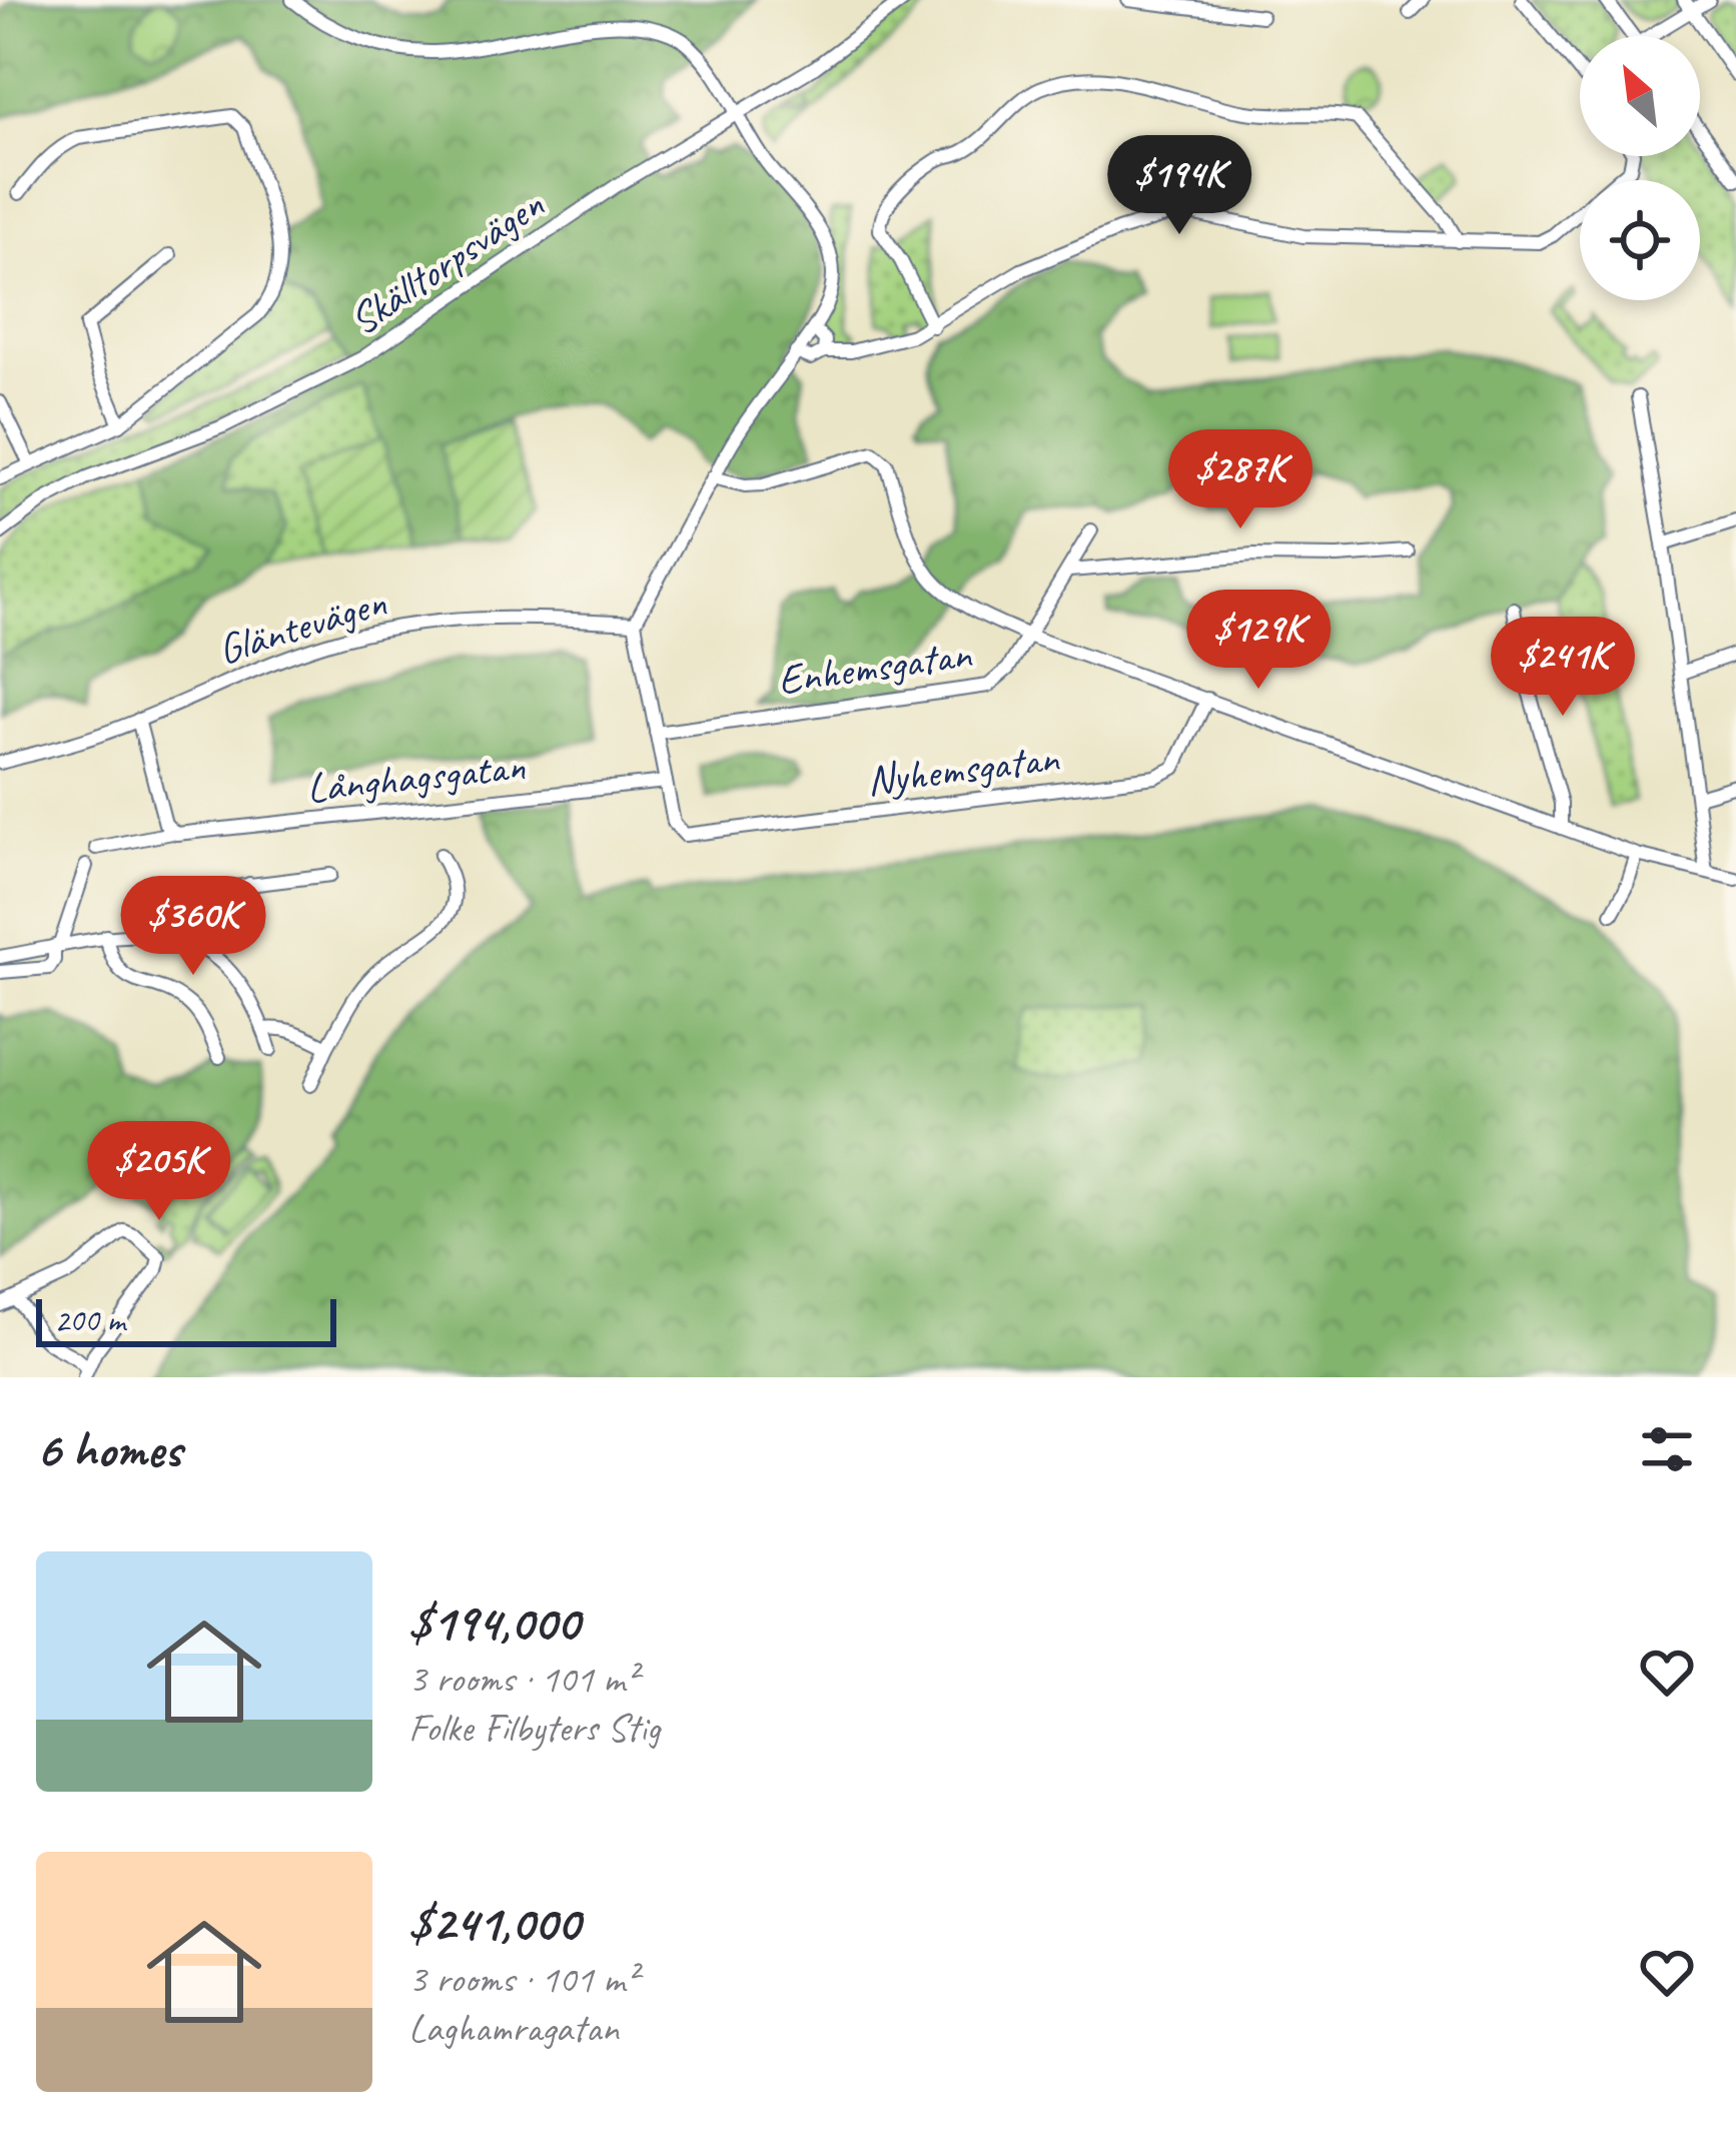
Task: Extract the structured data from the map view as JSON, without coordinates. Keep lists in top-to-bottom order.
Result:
{
  "streets": {
    "street": [
      "Skälltorpsvägen",
      "Gläntevägen",
      "Enhemsgatan",
      "Nyhemsgatan",
      "Långhagsgatan"
    ]
  },
  "crossings": [
    ["Nyhemsgatan", "Långhagsgatan"]
  ],
  "scale_bar": "200 m",
  "north": "top left",
  "page": {
    "price": [
      "$194K",
      "$287K",
      "$129K",
      "$241K",
      "$360K",
      "$205K"
    ],
    "scale": "200 m",
    "heading": "6 homes",
    "list": [
      {
        "name": "$194,000",
        "note": "3 rooms · 101 m² · Folke Filbyters Stig"
      },
      {
        "name": "$241,000",
        "note": "3 rooms · 101 m² · Laghamragatan"
      }
    ]
  }
}
